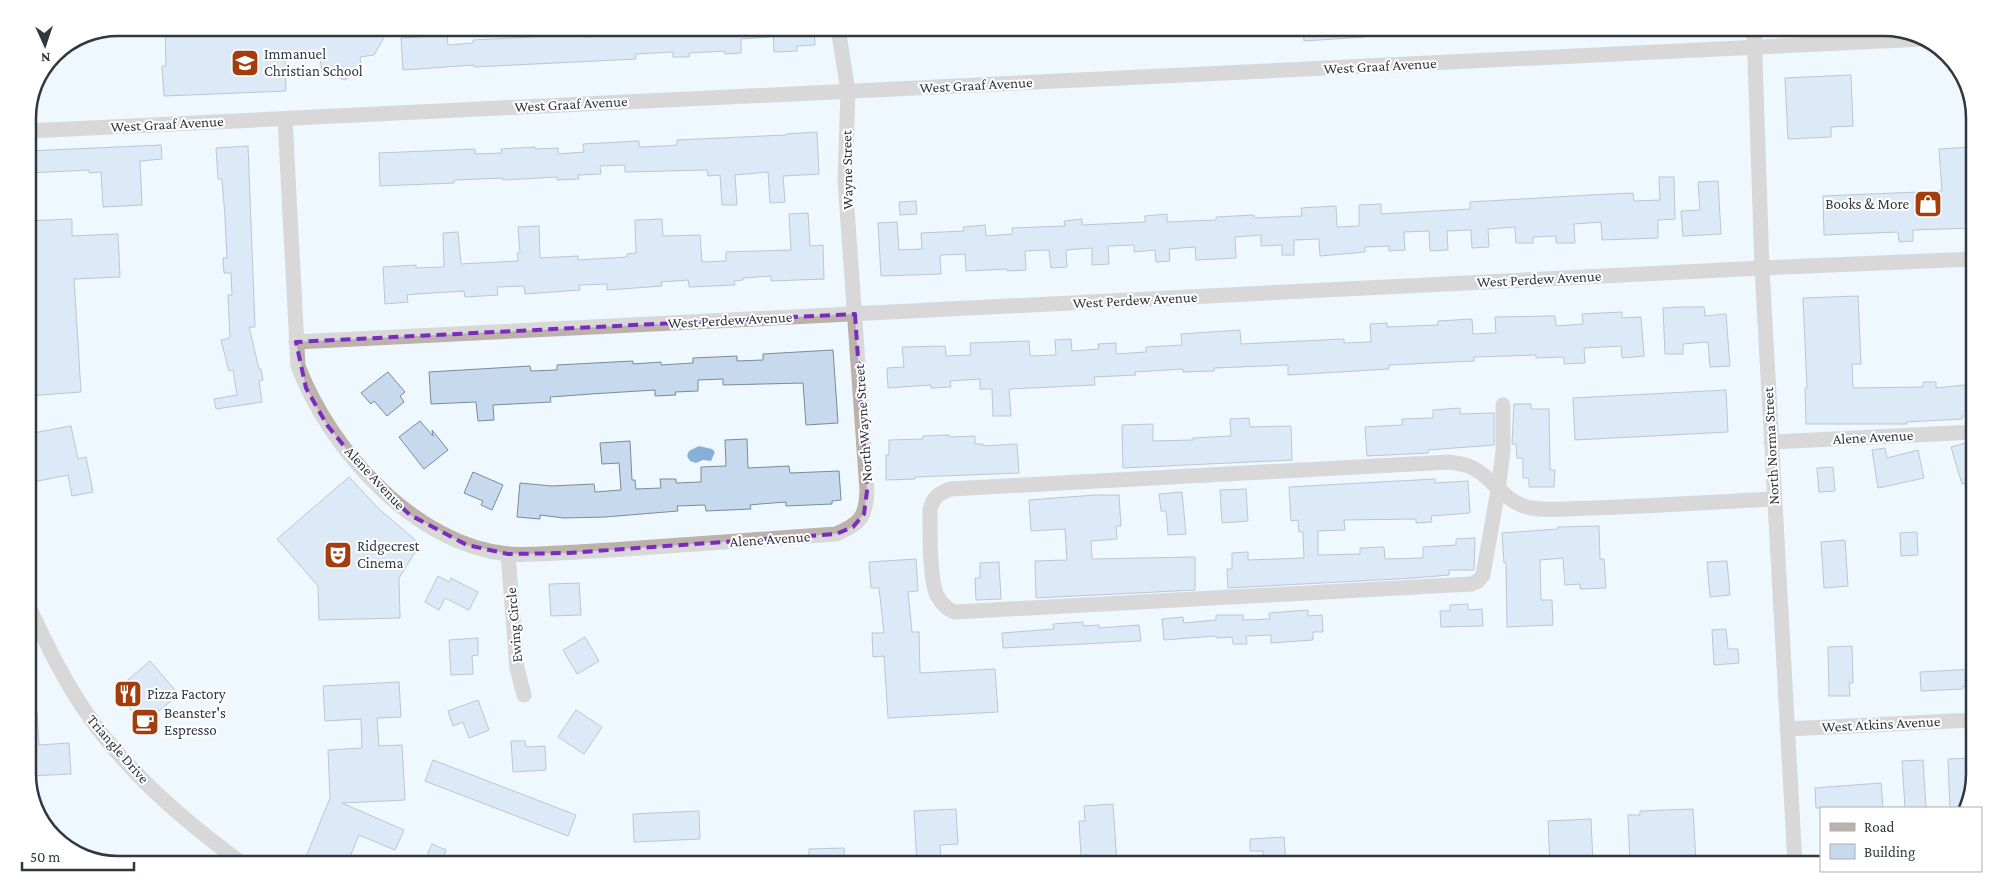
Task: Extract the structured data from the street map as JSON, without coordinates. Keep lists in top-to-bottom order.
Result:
{
  "streets": {
    "street": [
      "West Graaf Avenue",
      "Wayne Street",
      "West Perdew Avenue",
      "North Wayne Street",
      "Alene Avenue",
      "North Norma Street",
      "Ewing Circle",
      "West Atkins Avenue",
      "Triangle Drive"
    ]
  },
  "crossings": [
    ["West Graaf Avenue", "Wayne Street"],
    ["West Graaf Avenue", "Alene Avenue"],
    ["West Graaf Avenue", "North Norma Street"],
    ["Wayne Street", "West Perdew Avenue"],
    ["Wayne Street", "North Wayne Street"],
    ["West Perdew Avenue", "North Wayne Street"],
    ["West Perdew Avenue", "Alene Avenue"],
    ["West Perdew Avenue", "North Norma Street"],
    ["North Wayne Street", "Alene Avenue"],
    ["Alene Avenue", "North Norma Street"],
    ["Alene Avenue", "Ewing Circle"],
    ["North Norma Street", "West Atkins Avenue"]
  ],
  "places": {
    "school or university": ["Immanuel Christian School"],
    "shop": ["Books & More"],
    "theatre": ["Ridgecrest Cinema"],
    "restaurant": ["Pizza Factory"],
    "cafe": ["Beanster's Espresso"]
  },
  "legend": ["Road", "Building"],
  "scale_bar": "50 m",
  "north": "bottom"
}
